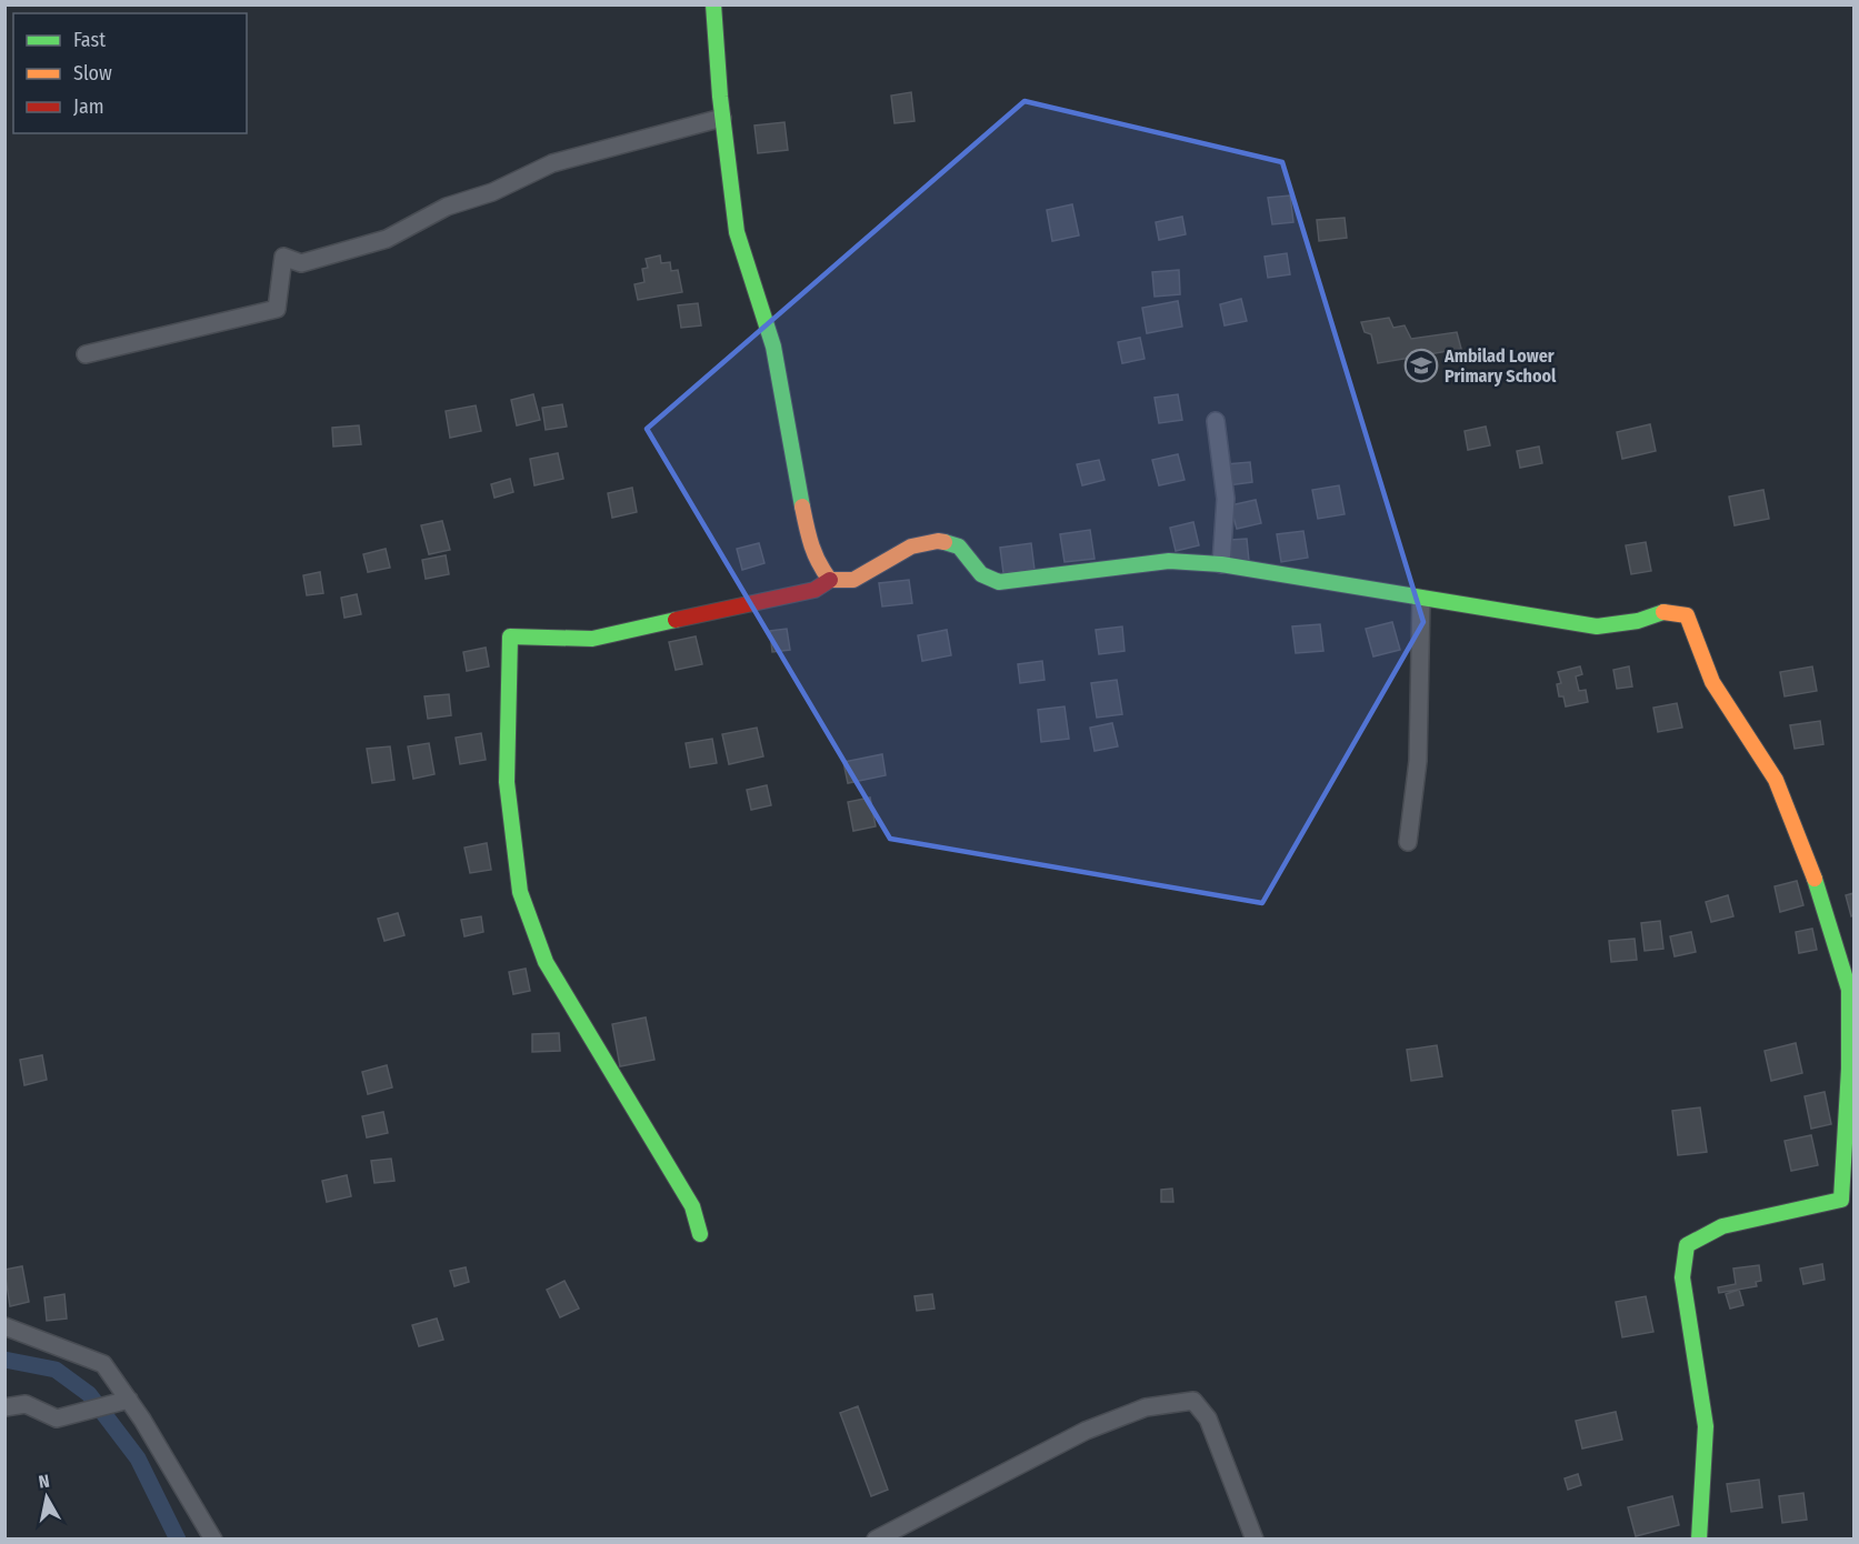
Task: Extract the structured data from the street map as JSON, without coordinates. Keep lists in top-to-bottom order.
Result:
{
  "places": {
    "school or university": ["Ambilad Lower Primary School"]
  },
  "legend": ["Fast", "Slow", "Jam"],
  "north": "top"
}
